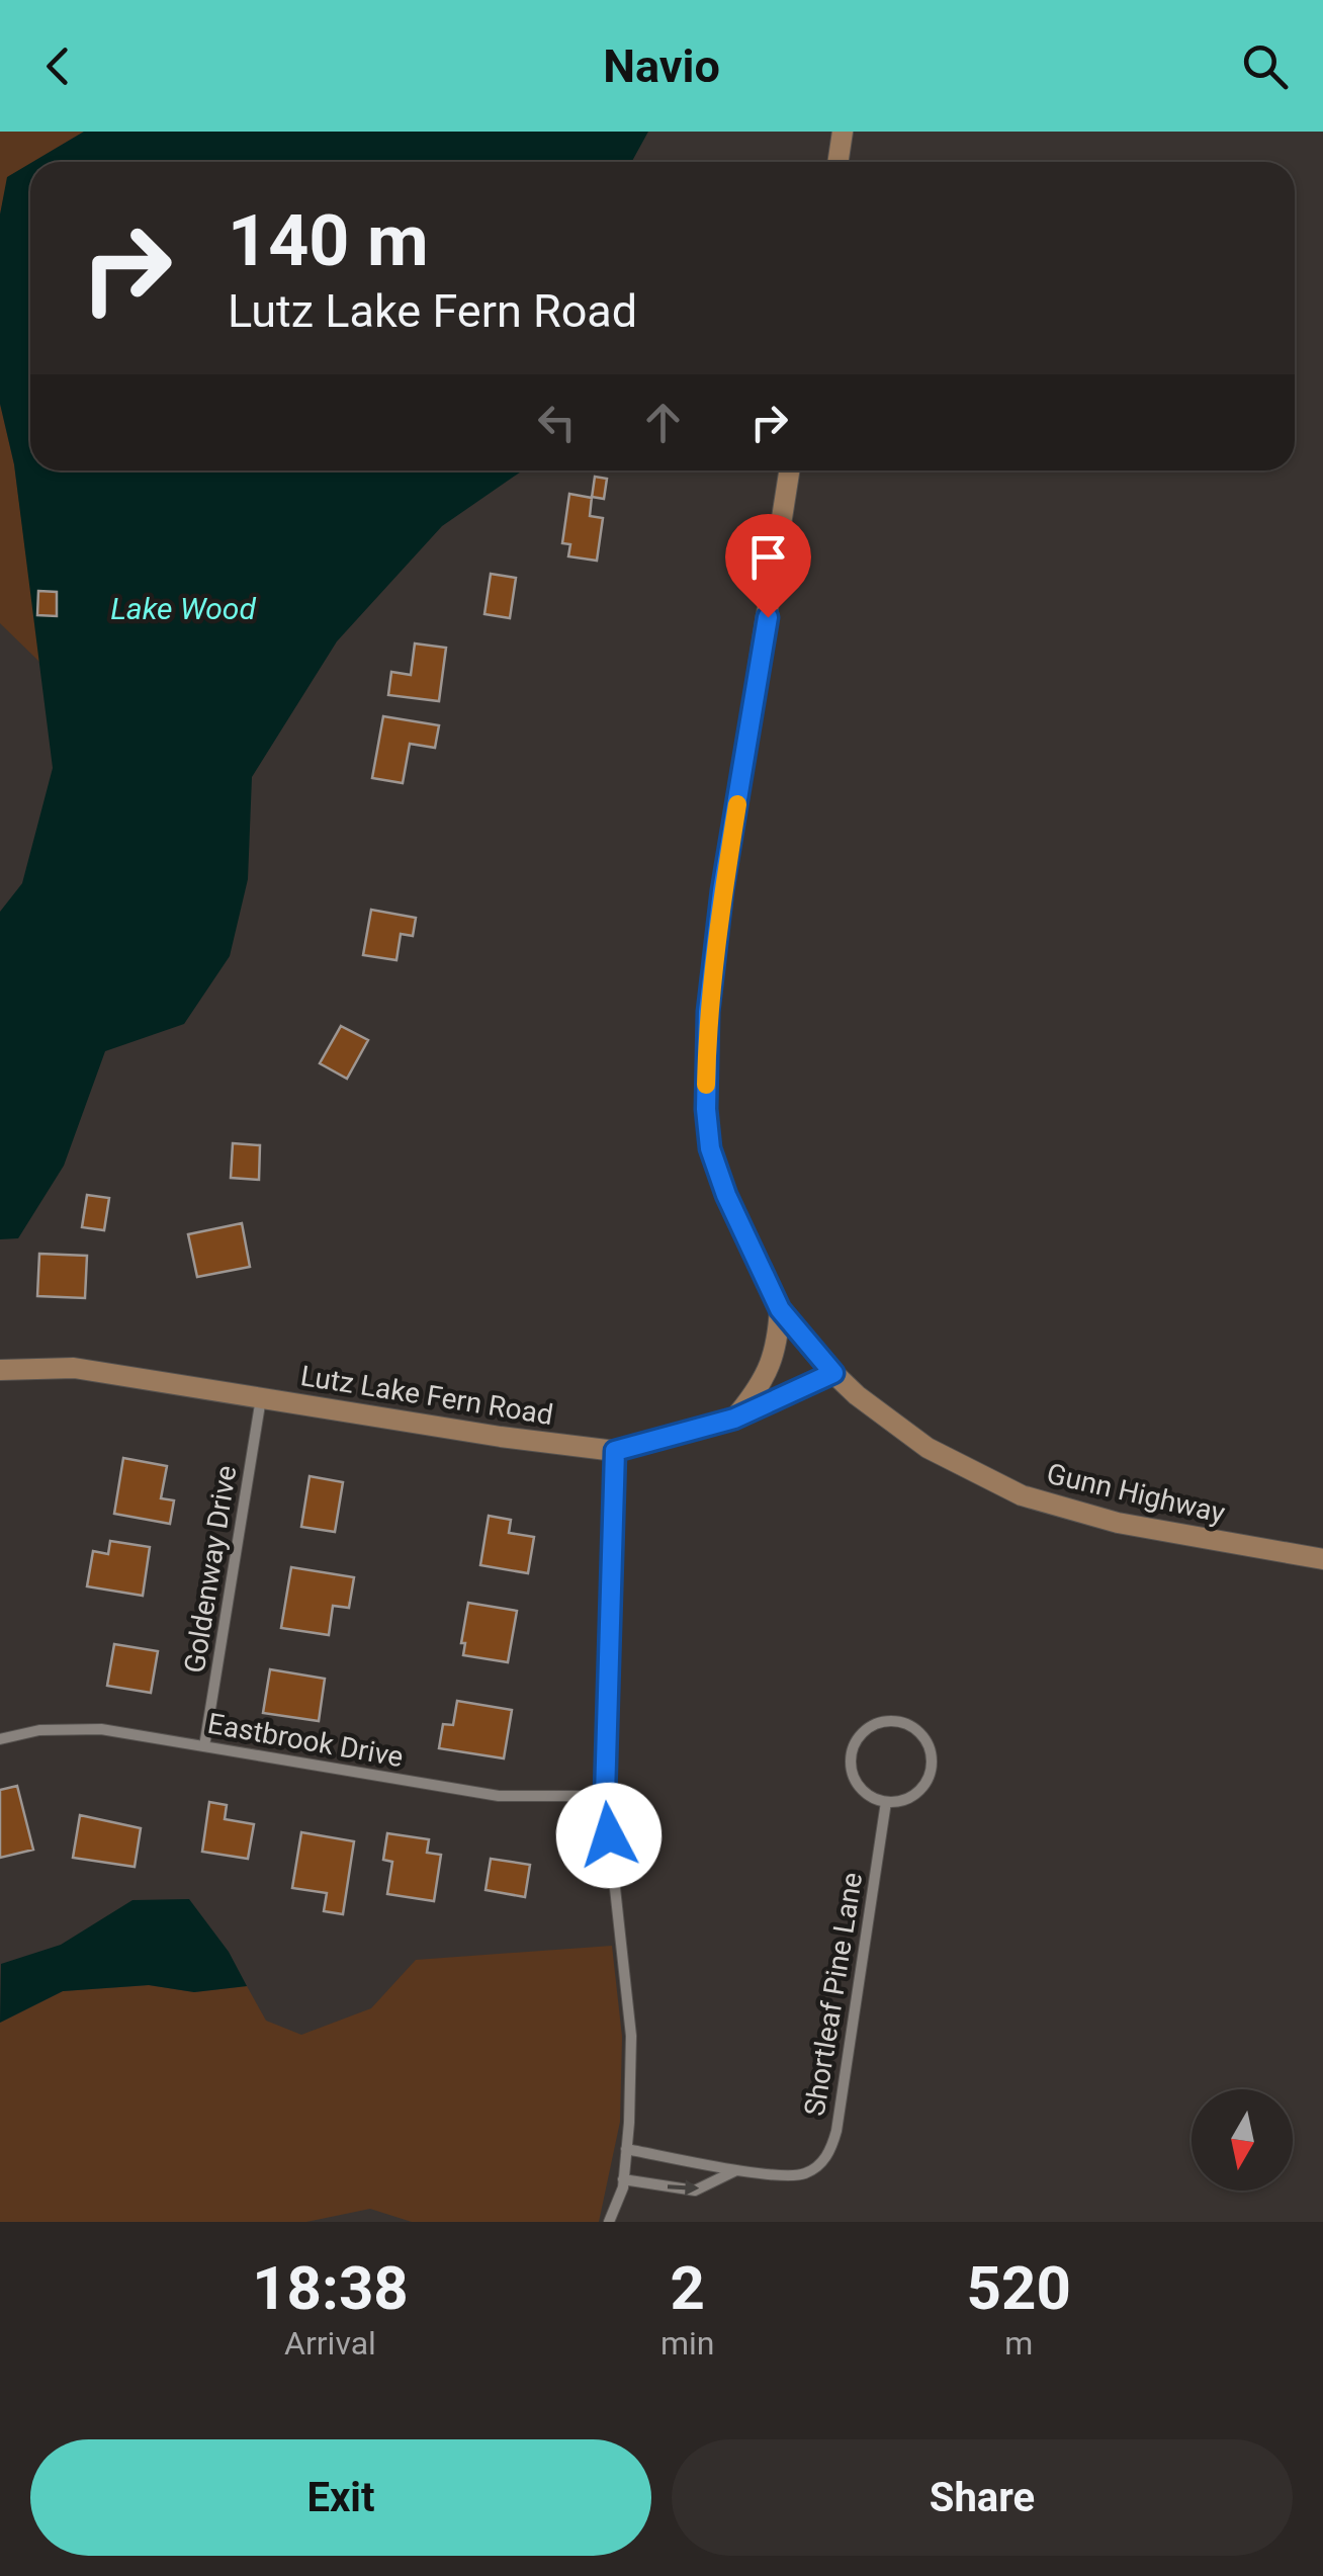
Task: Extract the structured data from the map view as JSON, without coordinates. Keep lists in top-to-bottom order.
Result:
{
  "streets": {
    "main road": ["Lutz Lake Fern Road", "Gunn Highway"],
    "street": ["Goldenway Drive", "Eastbrook Drive", "Shortleaf Pine Lane"]
  },
  "crossings": [
    ["Lutz Lake Fern Road", "Gunn Highway"],
    ["Lutz Lake Fern Road", "Goldenway Drive"],
    ["Goldenway Drive", "Eastbrook Drive"]
  ],
  "water": ["Lake Wood"],
  "north": "bottom",
  "page": {
    "header": "Navio",
    "turn": ["140 m", "Lutz Lake Fern Road"],
    "eta": [
      "18:38",
      "Arrival",
      "2",
      "min",
      "520",
      "m"
    ],
    "buttons": ["Exit", "Share"]
  }
}
